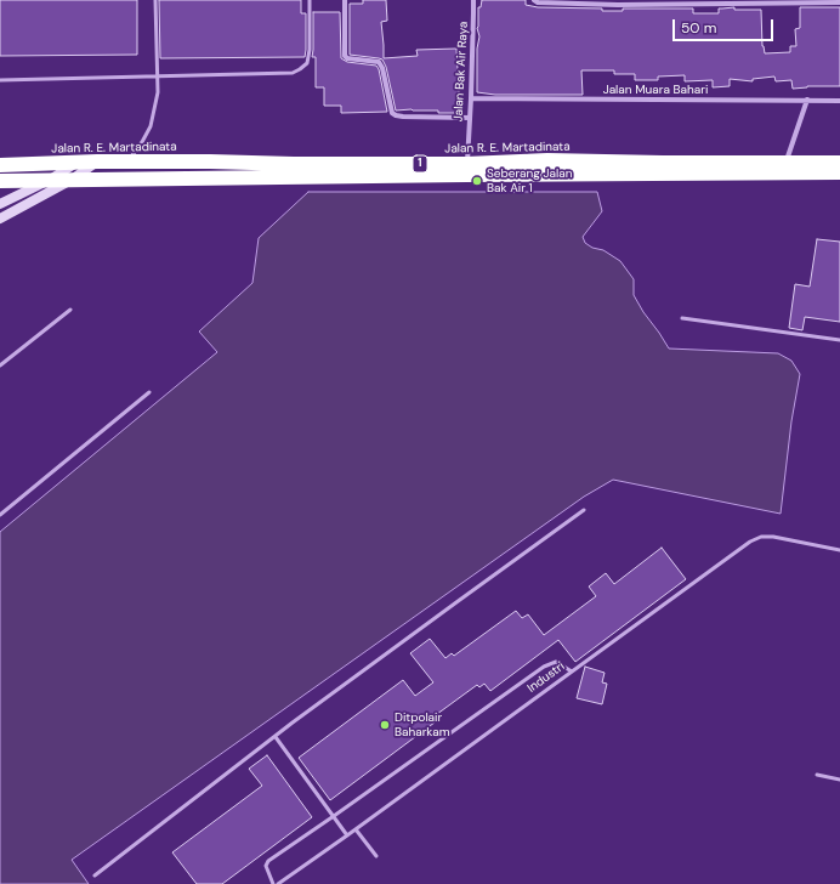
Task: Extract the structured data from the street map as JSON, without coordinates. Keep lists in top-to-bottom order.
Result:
{
  "streets": {
    "highway": ["Jalan R. E. Martadinata", "1"],
    "street": ["Jalan Bak Air Raya", "Jalan Muara Bahari"],
    "lane": ["Industri"]
  },
  "crossings": [
    ["Jalan Bak Air Raya", "Jalan Muara Bahari"],
    ["Jalan Bak Air Raya", "Jalan R. E. Martadinata"]
  ],
  "places": ["Seberang Jalan Bak Air 1", "Ditpolair Baharkam"],
  "scale_bar": "50 m"
}
